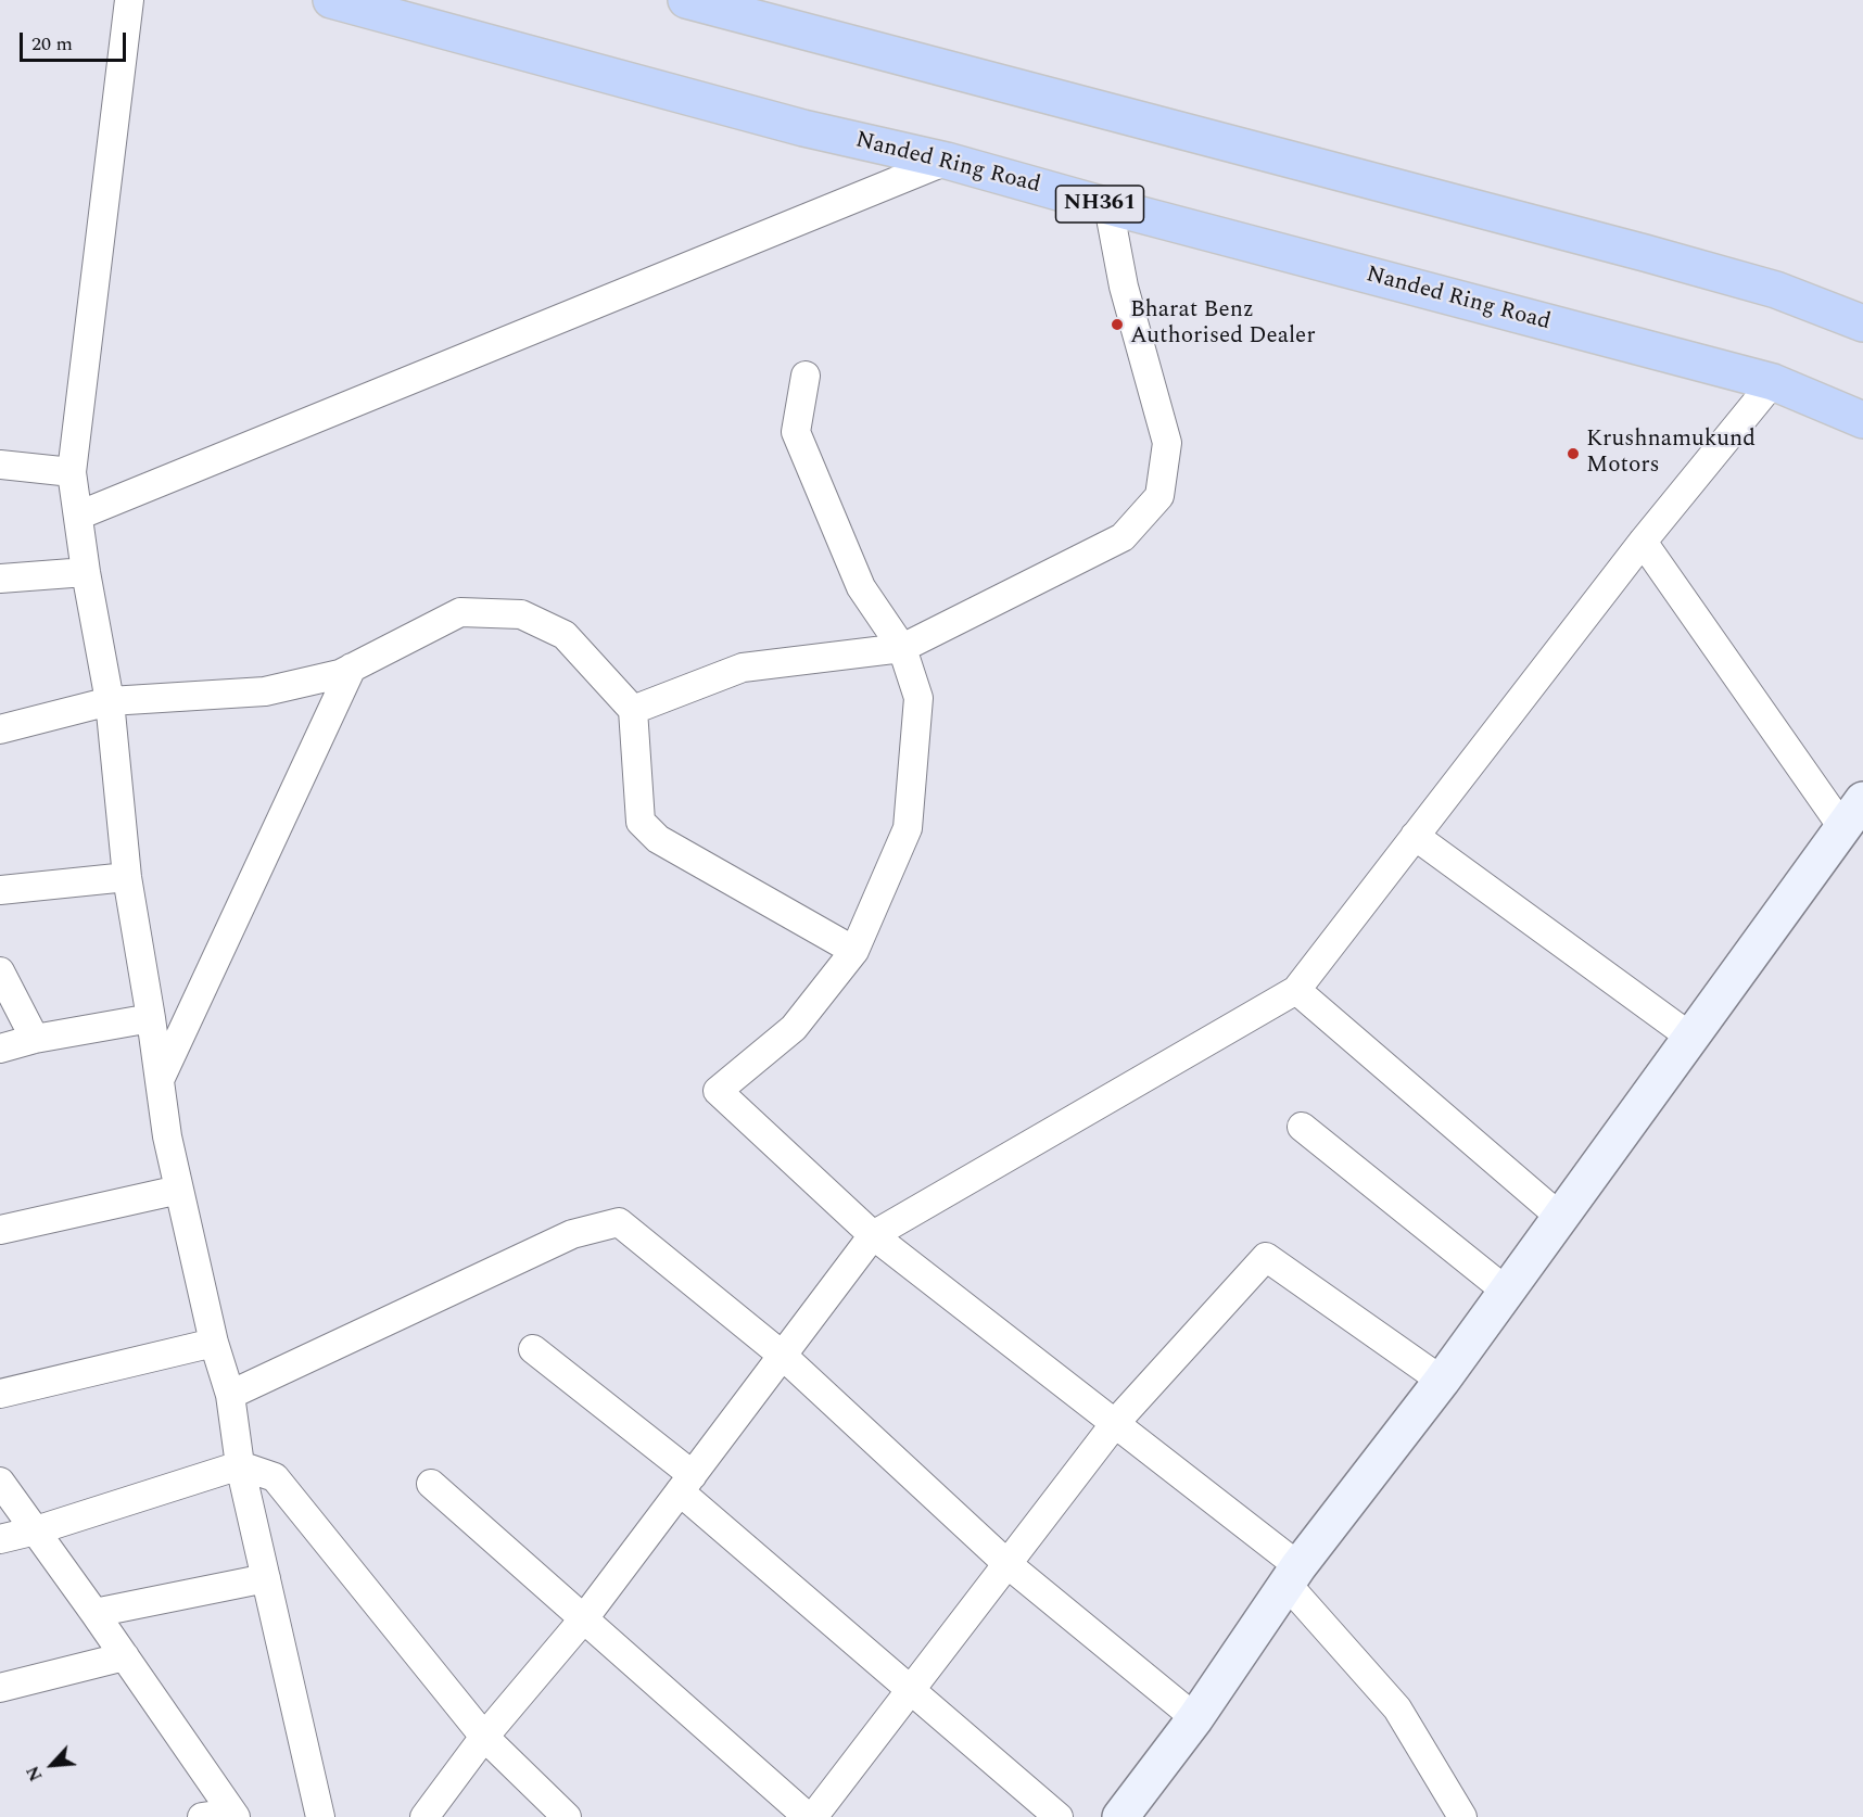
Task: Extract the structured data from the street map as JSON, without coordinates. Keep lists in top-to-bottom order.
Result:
{
  "streets": {
    "highway": ["Nanded Ring Road", "NH361"]
  },
  "places": ["Bharat Benz Authorised Dealer", "Krushnamukund Motors"],
  "scale_bar": "20 m",
  "north": "bottom left"
}
